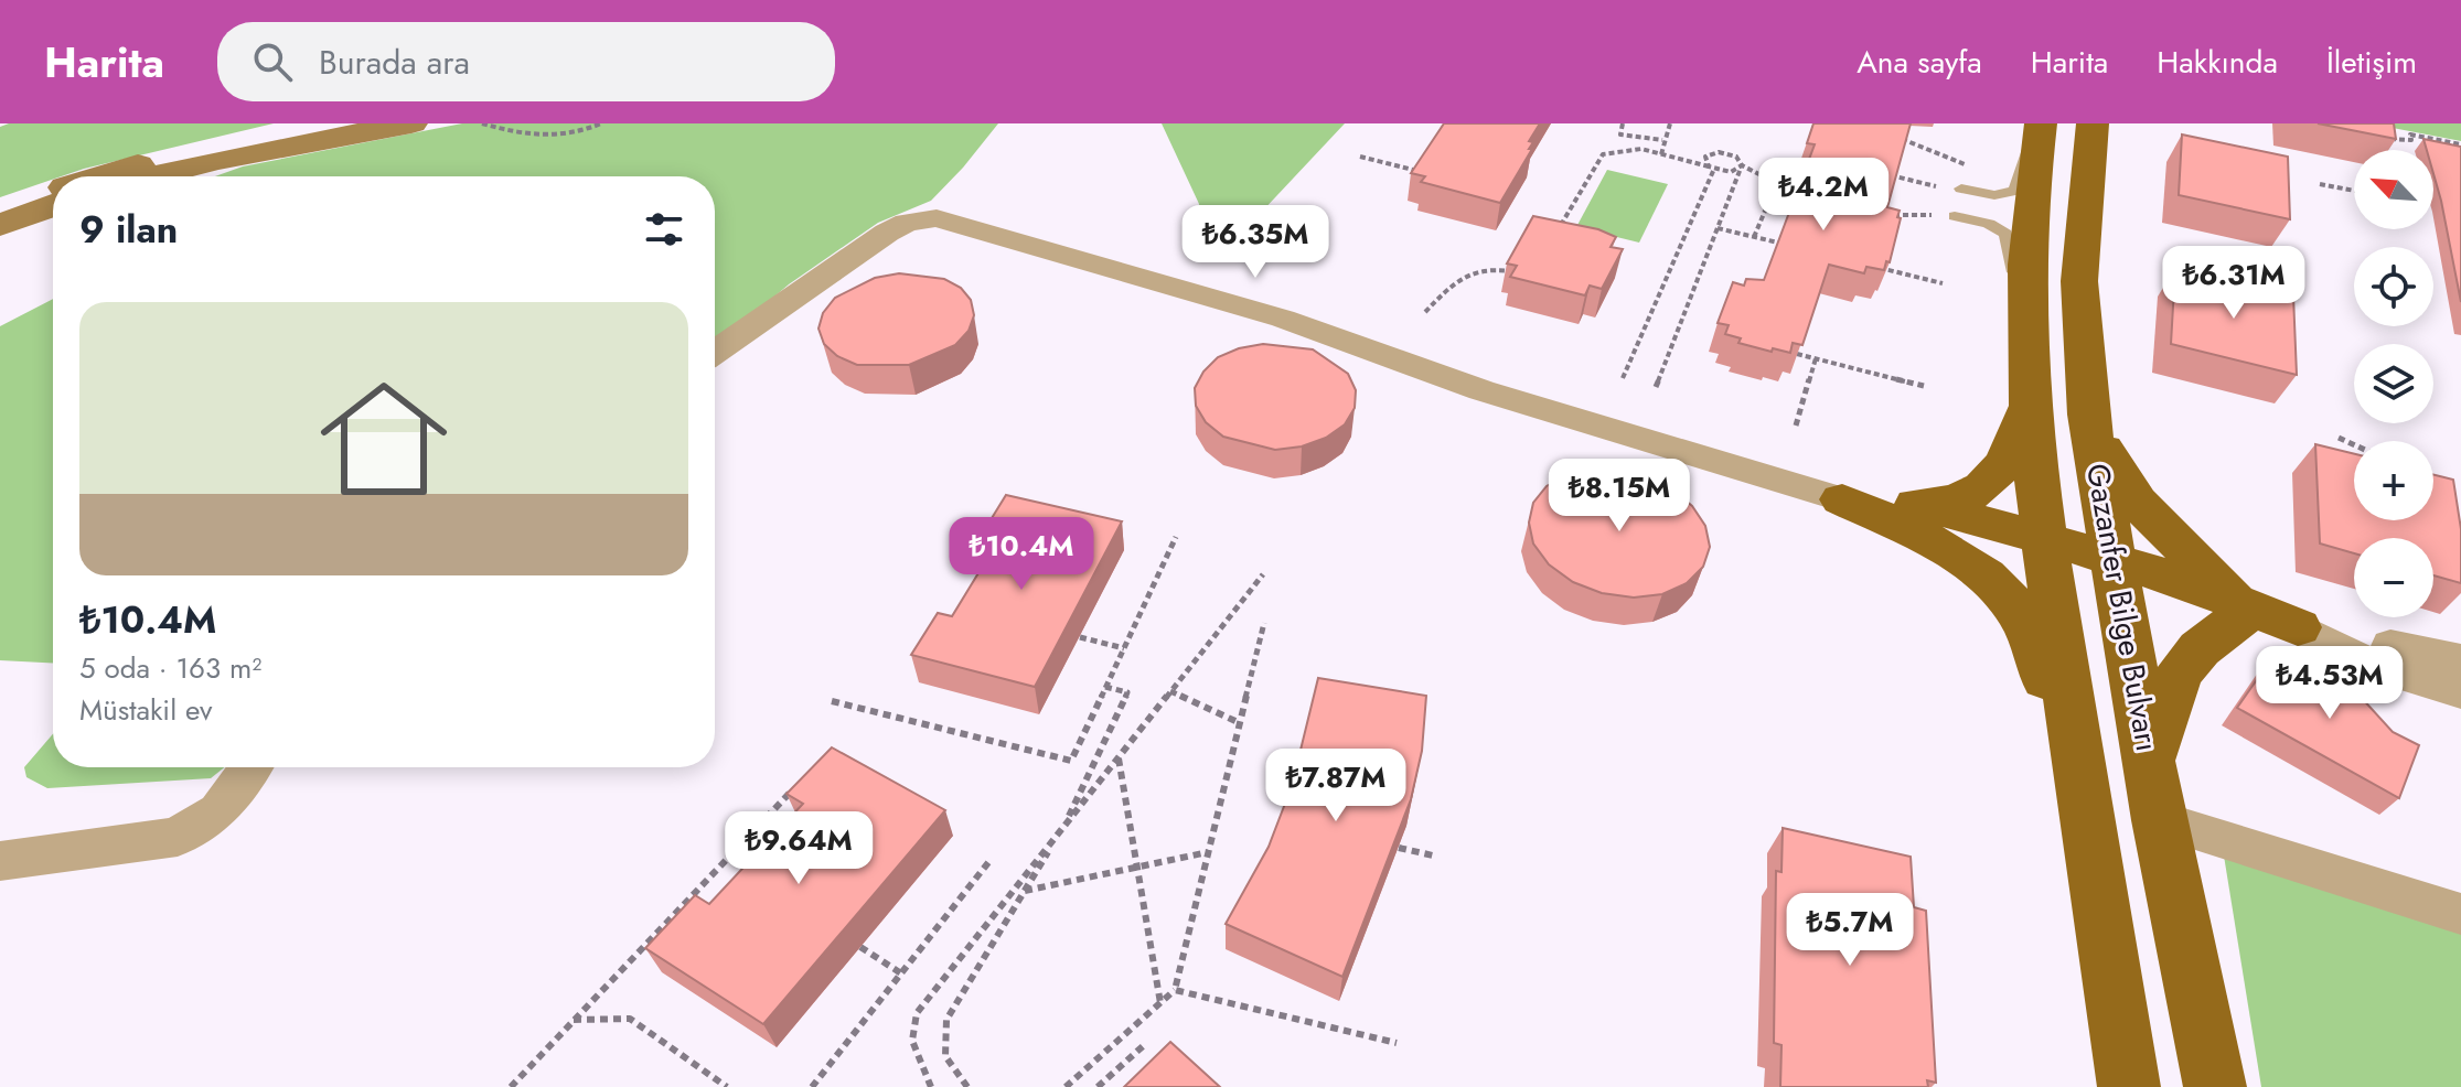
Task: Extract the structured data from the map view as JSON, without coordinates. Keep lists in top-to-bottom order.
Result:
{
  "streets": {
    "main road": ["Gazanfer Bilge Bulvarı"]
  },
  "north": "top left",
  "page": {
    "header": "Harita",
    "search": "Burada ara",
    "nav": [
      "Ana sayfa",
      "Harita",
      "Hakkında",
      "İletişim"
    ],
    "map_buttons": ["+", "−"],
    "price": [
      "₺4.2M",
      "₺6.35M",
      "₺6.31M",
      "₺8.15M",
      "₺10.4M",
      "₺4.53M",
      "₺7.87M",
      "₺9.64M",
      "₺5.7M"
    ],
    "heading": "9 ilan",
    "list": [
      {
        "name": "₺10.4M",
        "note": "5 oda · 163 m² · Müstakil ev"
      }
    ]
  }
}
